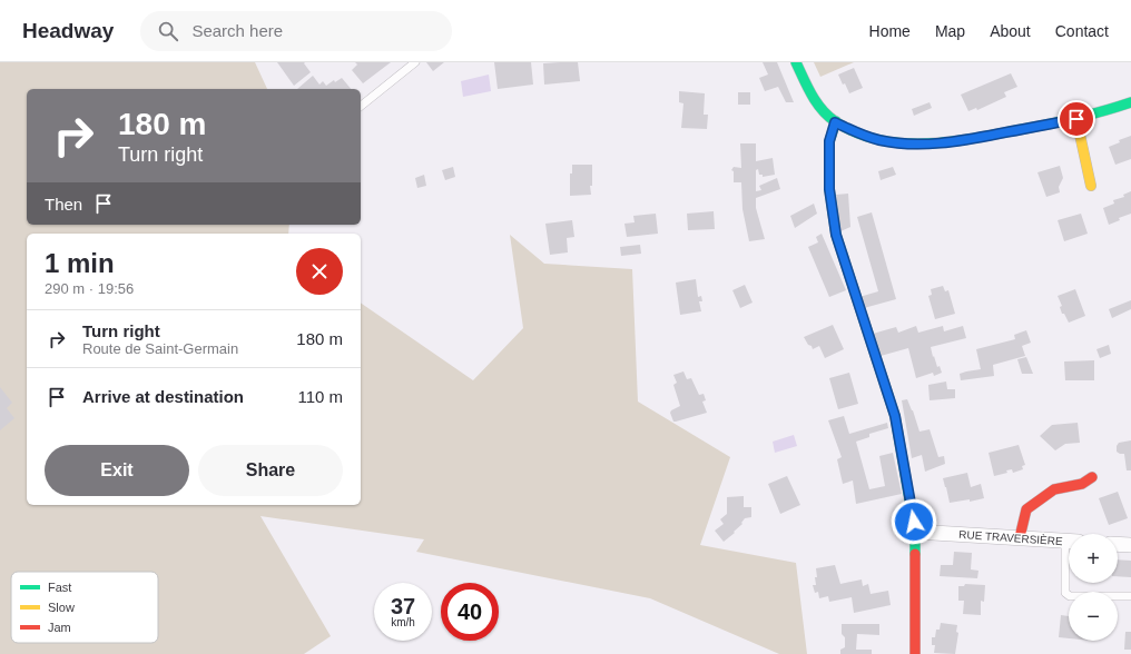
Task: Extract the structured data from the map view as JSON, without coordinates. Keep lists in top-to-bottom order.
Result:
{
  "streets": {
    "street": ["RUE TRAVERSIÈRE"]
  },
  "legend": ["Fast", "Slow", "Jam"],
  "page": {
    "header": "Headway",
    "search": "Search here",
    "nav": [
      "Home",
      "Map",
      "About",
      "Contact"
    ],
    "turn": ["180 m", "Turn right"],
    "then": "Then",
    "heading": ["1 min", "290 m · 19:56"],
    "list": [
      {
        "name": "Turn right",
        "note": "Route de Saint-Germain",
        "value": "180 m"
      },
      {
        "name": "Arrive at destination",
        "value": "110 m"
      }
    ],
    "buttons": ["Exit", "Share"],
    "map_buttons": ["+", "−"],
    "speed": "37 km/h",
    "limit": "40"
  }
}
